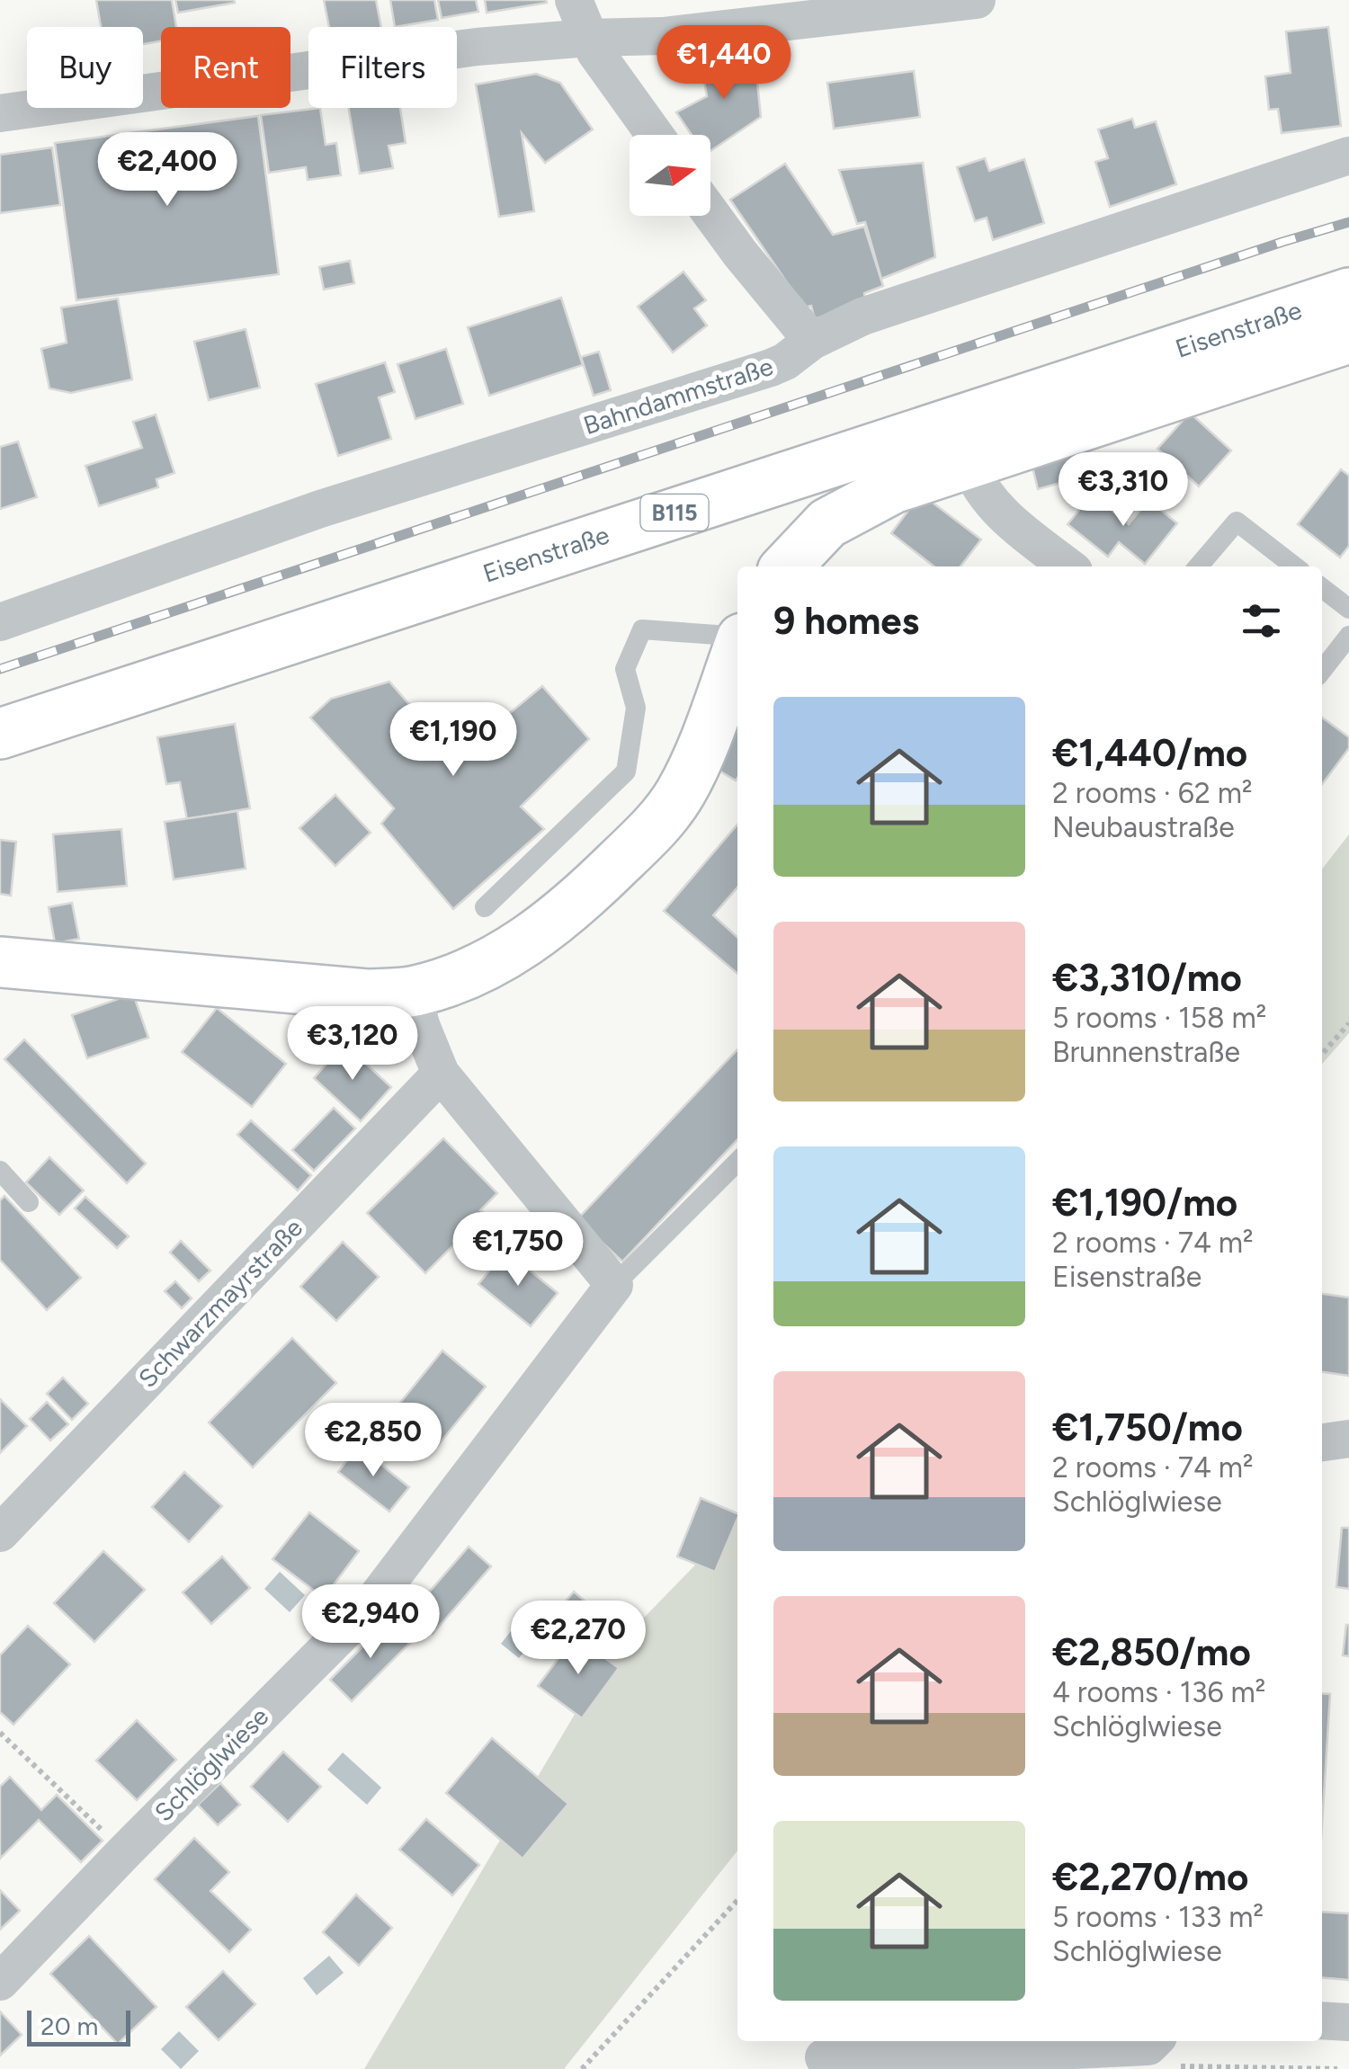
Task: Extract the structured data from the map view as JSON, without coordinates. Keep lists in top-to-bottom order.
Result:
{
  "streets": {
    "street": [
      "Eisenstraße",
      "Bahndammstraße",
      "B115",
      "Schwarzmayrstraße",
      "Schlöglwiese"
    ]
  },
  "scale_bar": "20 m",
  "north": "right",
  "page": {
    "price": [
      "€1,440",
      "€2,400",
      "€3,310",
      "€1,190",
      "€3,120",
      "€1,750",
      "€2,850",
      "€2,940",
      "€2,270"
    ],
    "chip": ["Buy", "Rent", "Filters"],
    "heading": "9 homes",
    "list": [
      {
        "name": "€1,440/mo",
        "note": "2 rooms · 62 m² · Neubaustraße"
      },
      {
        "name": "€3,310/mo",
        "note": "5 rooms · 158 m² · Brunnenstraße"
      },
      {
        "name": "€1,190/mo",
        "note": "2 rooms · 74 m² · Eisenstraße"
      },
      {
        "name": "€1,750/mo",
        "note": "2 rooms · 74 m² · Schlöglwiese"
      },
      {
        "name": "€2,850/mo",
        "note": "4 rooms · 136 m² · Schlöglwiese"
      },
      {
        "name": "€2,270/mo",
        "note": "5 rooms · 133 m² · Schlöglwiese"
      }
    ],
    "scale": "20 m"
  }
}
